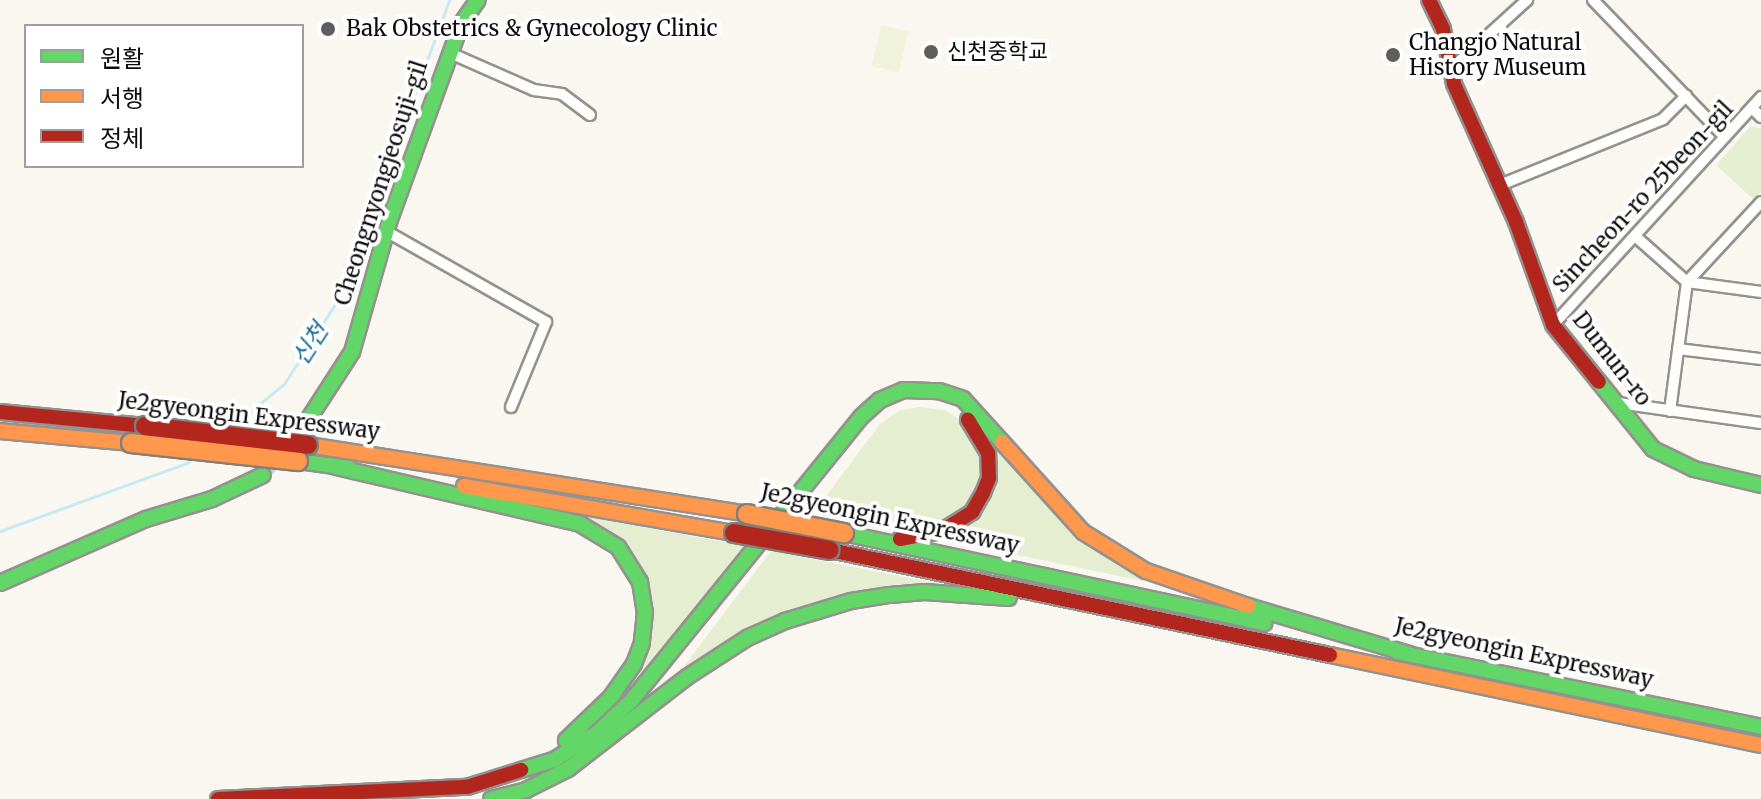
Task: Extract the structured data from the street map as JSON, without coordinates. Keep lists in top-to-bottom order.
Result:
{
  "streets": {
    "main road": ["Cheongnyongjeosuji-gil", "Dumun-ro", "Je2gyeongin Expressway"],
    "street": ["Sincheon-ro 25beon-gil"]
  },
  "crossings": [
    ["Sincheon-ro 25beon-gil", "Dumun-ro"]
  ],
  "water": ["신천"],
  "places": ["Bak Obstetrics & Gynecology Clinic", "신천중학교", "Changjo Natural History Museum"],
  "legend": ["원활", "서행", "정체"]
}
